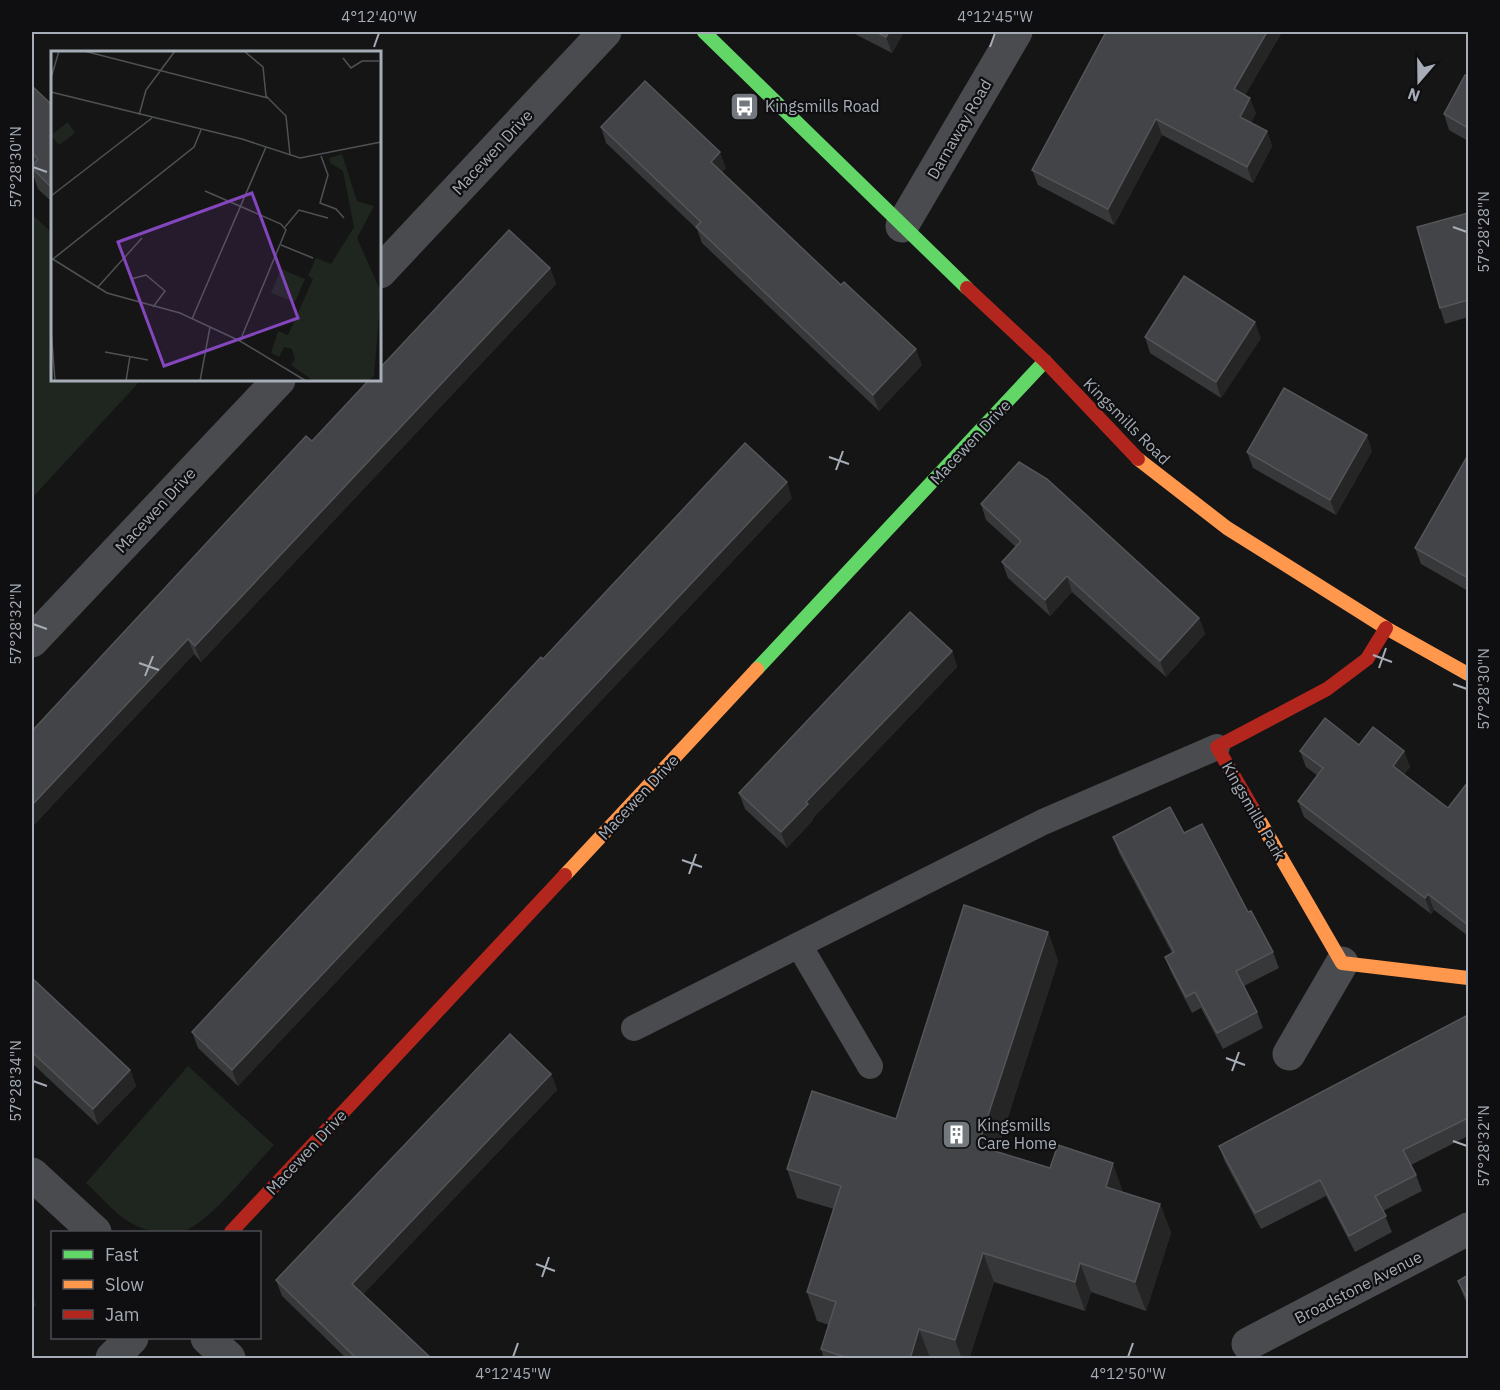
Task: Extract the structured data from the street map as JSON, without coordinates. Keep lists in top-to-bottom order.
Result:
{
  "streets": {
    "street": [
      "Darnaway Road",
      "Macewen Drive",
      "Kingsmills Road",
      "Kingsmills Park",
      "Broadstone Avenue"
    ]
  },
  "crossings": [
    ["Darnaway Road", "Kingsmills Road"],
    ["Macewen Drive", "Kingsmills Road"],
    ["Kingsmills Road", "Kingsmills Park"]
  ],
  "places": {
    "bus stop": ["Kingsmills Road"],
    "building": ["Kingsmills Care Home"]
  },
  "legend": ["Fast", "Slow", "Jam"],
  "north": "bottom",
  "coordinates": [
    "4°12'40\"W",
    "4°12'45\"W",
    "57°28'30\"N",
    "57°28'28\"N",
    "57°28'32\"N",
    "57°28'34\"N",
    "4°12'50\"W"
  ]
}
